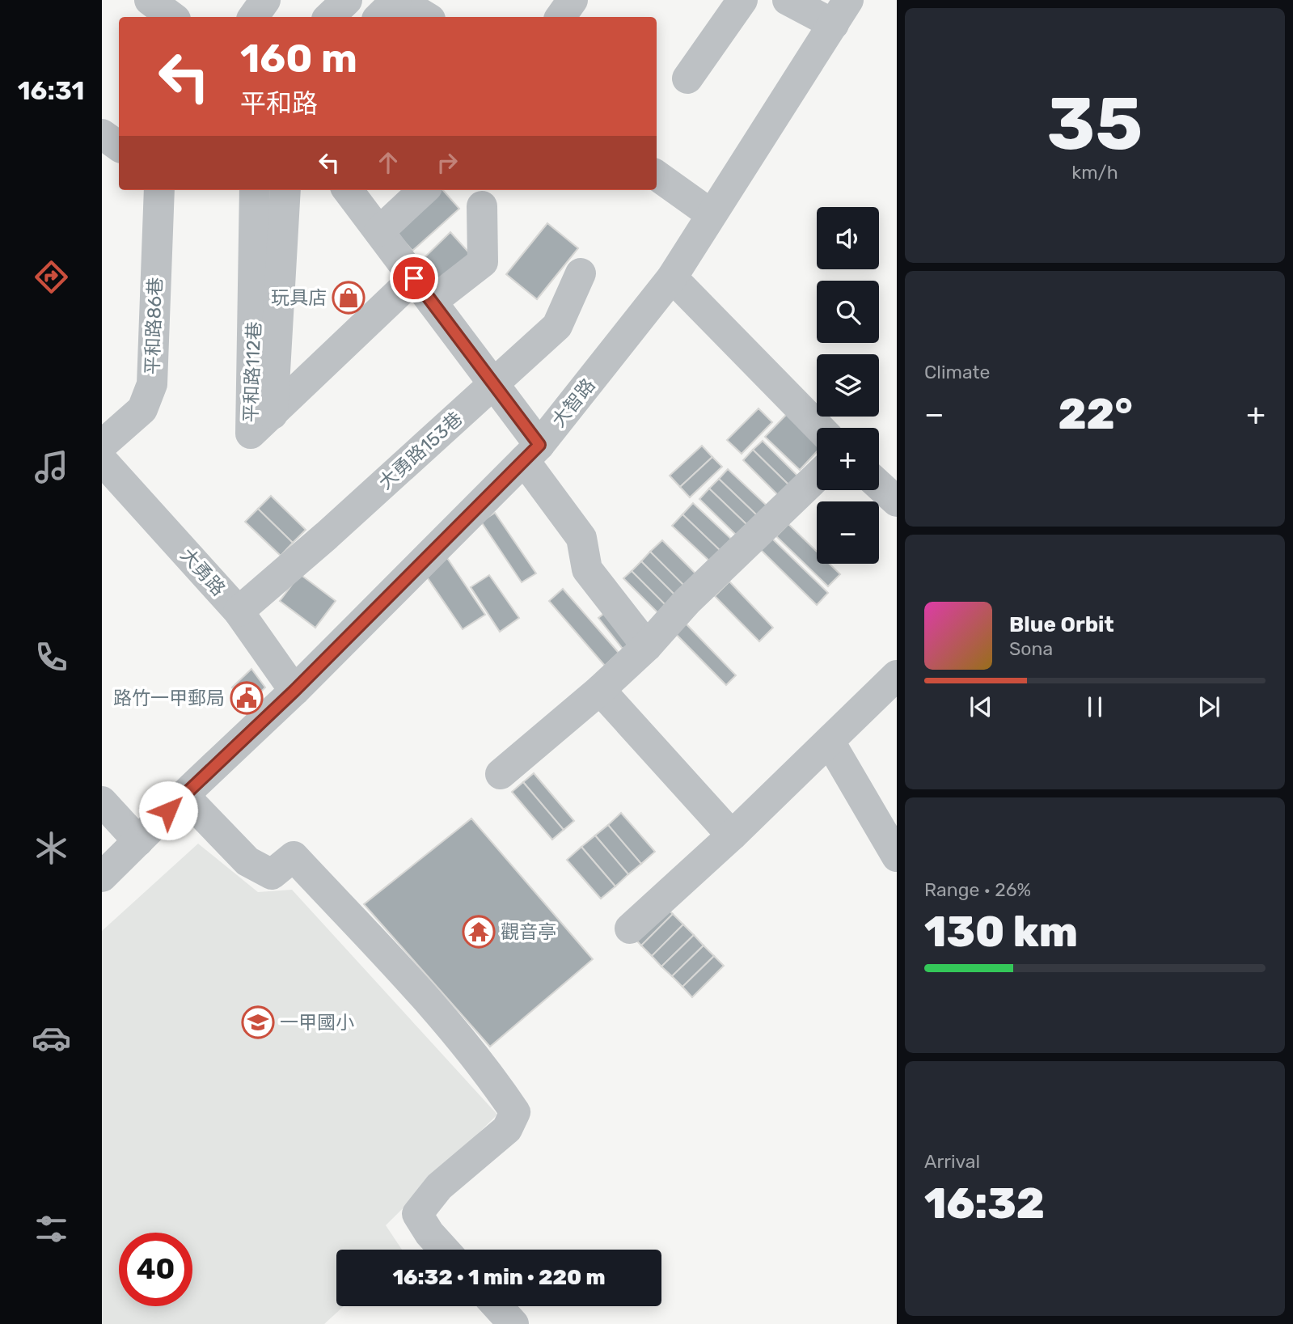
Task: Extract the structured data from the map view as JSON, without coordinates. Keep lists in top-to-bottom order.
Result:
{
  "streets": {
    "street": [
      "平和路86巷",
      "平和路112巷",
      "大智路",
      "大勇路153巷",
      "大勇路"
    ]
  },
  "crossings": [
    ["大智路", "大勇路"],
    ["大勇路153巷", "大勇路"]
  ],
  "places": {
    "shop": ["玩具店"],
    "public building": ["路竹一甲郵局"],
    "temple": ["觀音亭"],
    "school or university": ["一甲國小"]
  },
  "page": {
    "tabs": "16:31",
    "tile": [
      ["35", "km/h"],
      "Climate",
      ["Range · 26%", "130 km"],
      ["Arrival", "16:32"]
    ],
    "turn": ["160 m", "平和路"],
    "map_buttons": ["+", "−"],
    "heat": ["−", "22°", "+"],
    "song": ["Blue Orbit", "Sona"],
    "limit": "40",
    "trip": "16:32 · 1 min · 220 m"
  }
}
